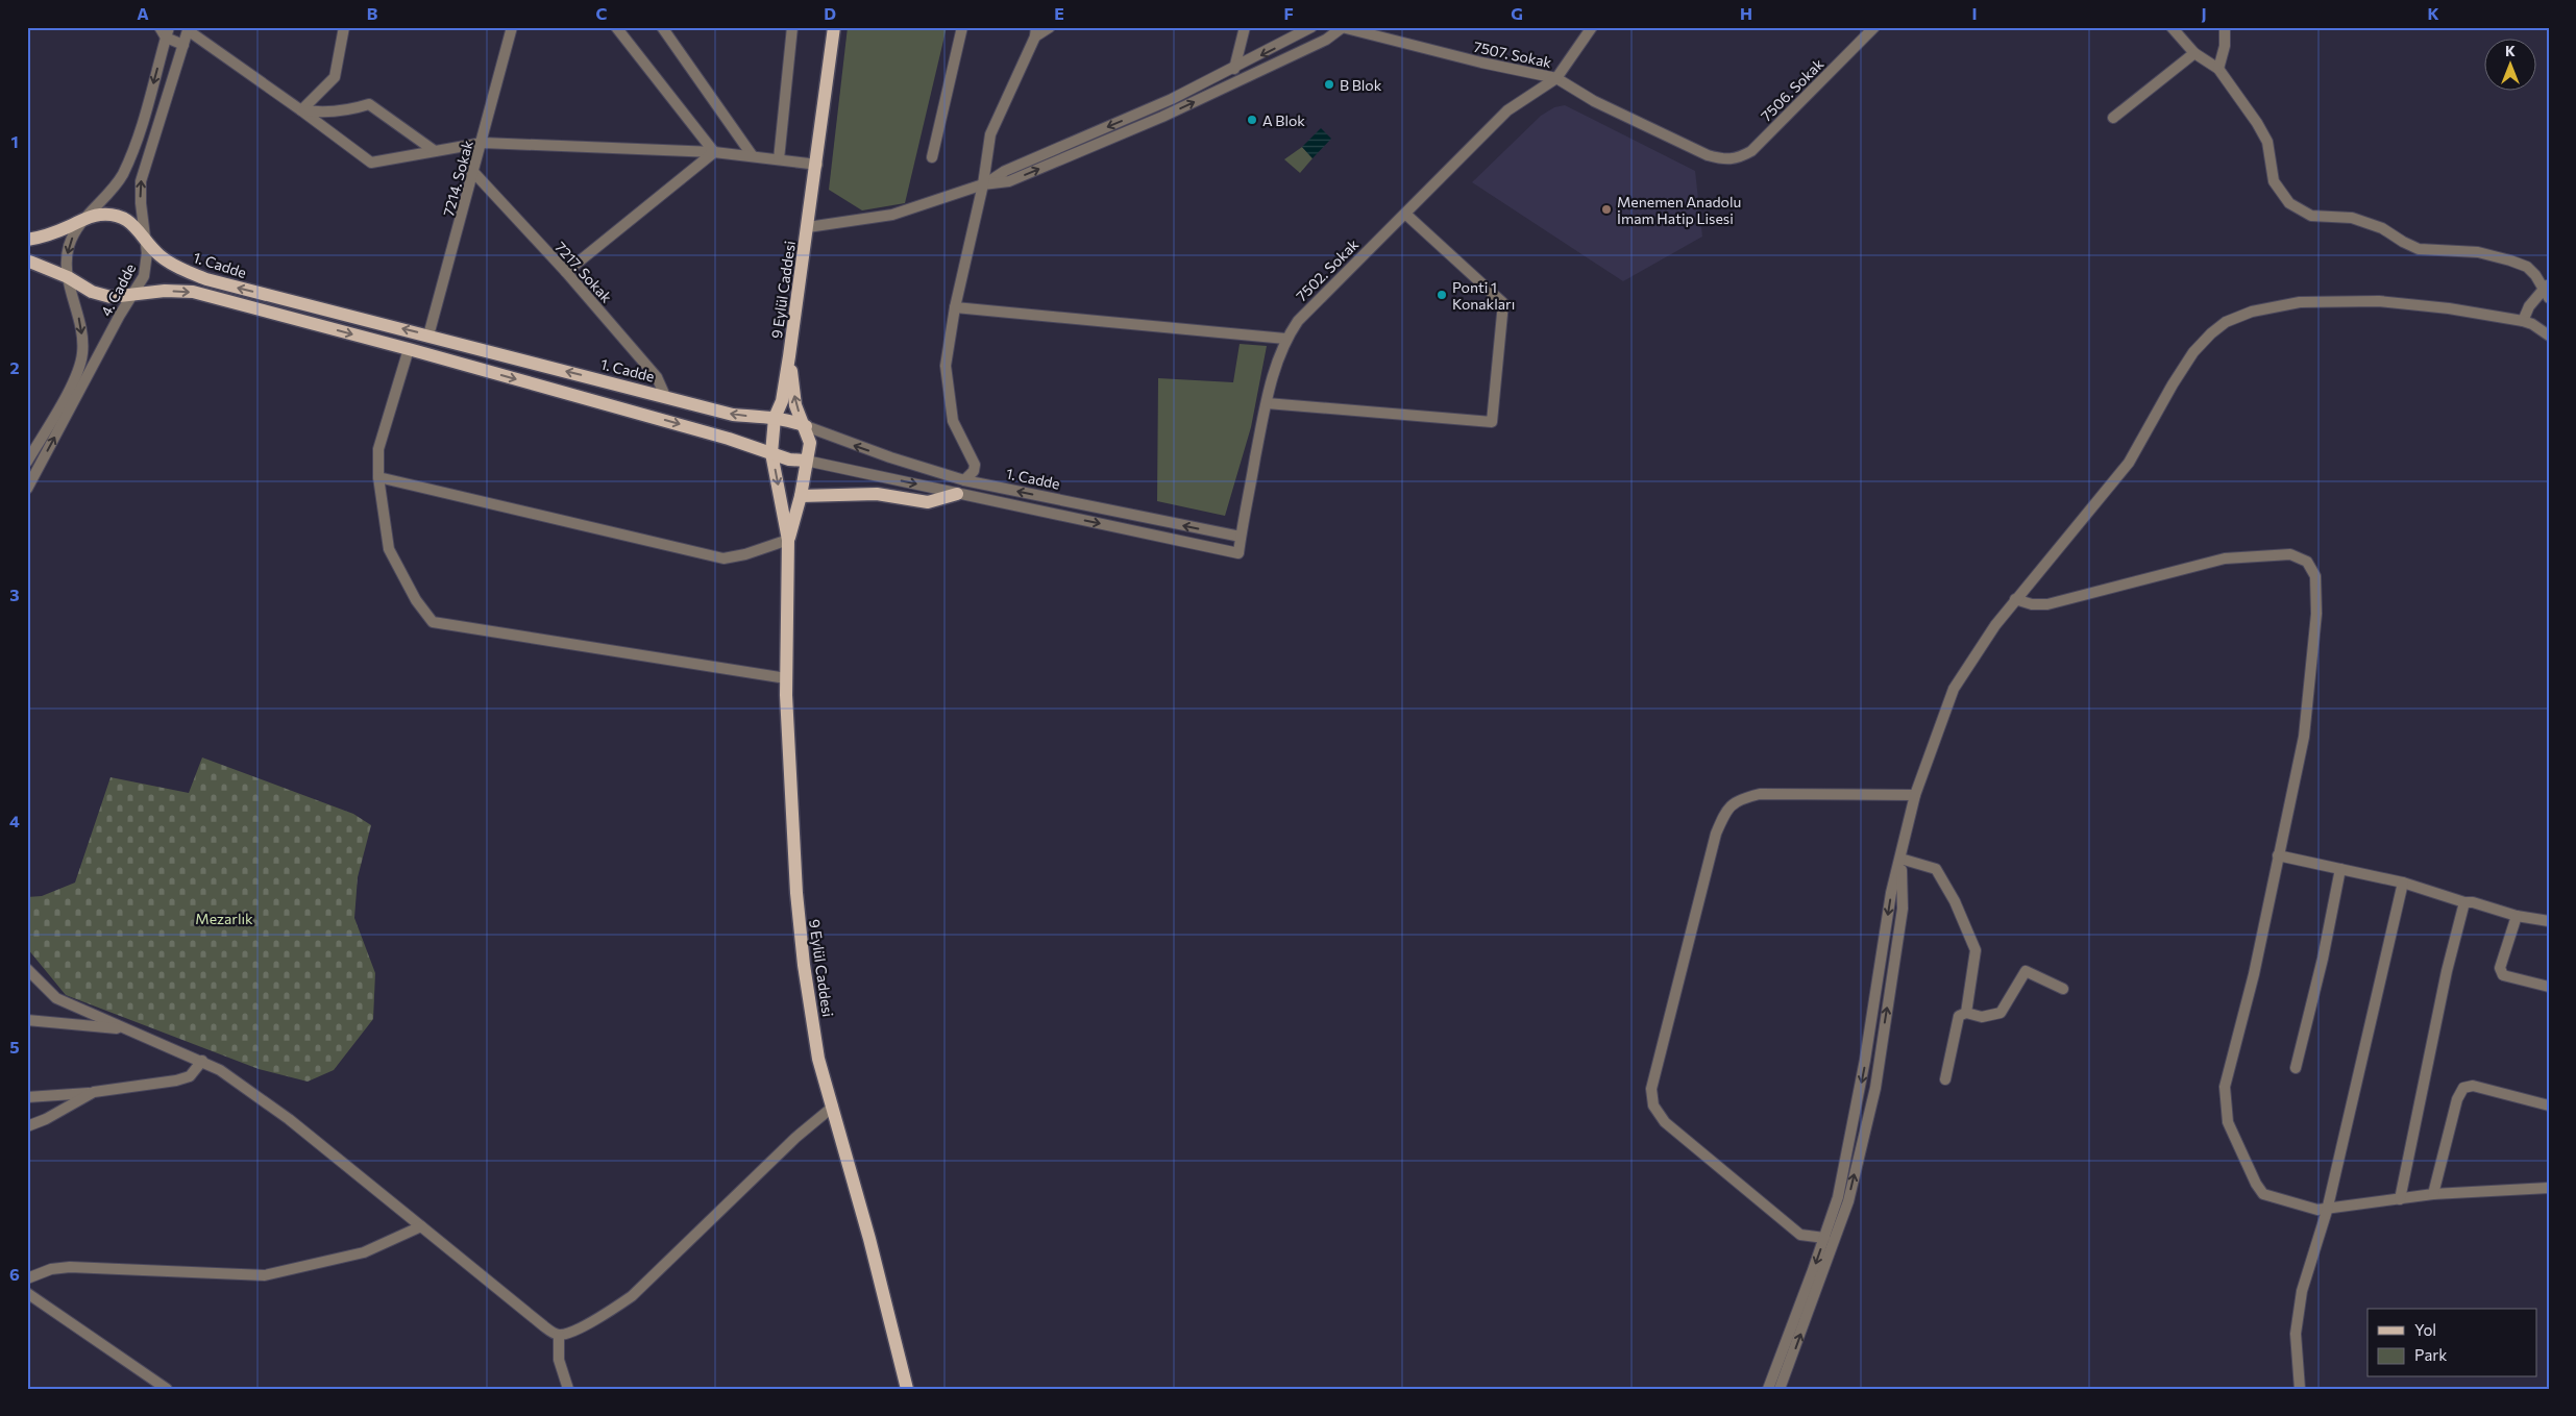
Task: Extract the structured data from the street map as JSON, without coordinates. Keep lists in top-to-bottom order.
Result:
{
  "streets": {
    "main road": ["1. Cadde", "9 Eylül Caddesi"],
    "street": [
      "7507. Sokak",
      "7506. Sokak",
      "7214. Sokak",
      "7502. Sokak",
      "7217. Sokak",
      "4. Cadde"
    ]
  },
  "crossings": [
    ["7507. Sokak", "7506. Sokak"],
    ["7507. Sokak", "7502. Sokak"],
    ["7214. Sokak", "1. Cadde"],
    ["7214. Sokak", "7217. Sokak"],
    ["1. Cadde", "7502. Sokak"],
    ["1. Cadde", "7217. Sokak"],
    ["1. Cadde", "4. Cadde"],
    ["1. Cadde", "9 Eylül Caddesi"]
  ],
  "parks": ["Mezarlık"],
  "places": [
    "B Blok",
    "A Blok",
    "Menemen Anadolu İmam Hatip Lisesi",
    "Ponti 1 Konakları"
  ],
  "legend": ["Yol", "Park"],
  "north": "top",
  "grid": {
    "columns": [
      "A",
      "B",
      "C",
      "D",
      "E",
      "F",
      "G",
      "H",
      "I",
      "J",
      "K"
    ],
    "rows": [
      "1",
      "2",
      "3",
      "4",
      "5",
      "6"
    ]
  }
}
